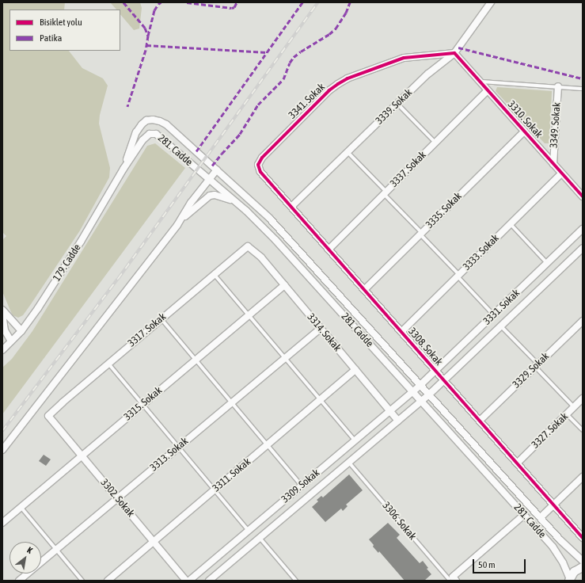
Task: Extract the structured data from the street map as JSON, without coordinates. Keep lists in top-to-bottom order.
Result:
{
  "streets": {
    "street": [
      "3341. Sokak",
      "3339. Sokak",
      "3310. Sokak",
      "3349. Sokak",
      "281. Cadde",
      "3337. Sokak",
      "3335. Sokak",
      "3333. Sokak",
      "179. Cadde",
      "3331. Sokak",
      "3317. Sokak",
      "3314. Sokak",
      "3308. Sokak",
      "3329. Sokak",
      "3315. Sokak",
      "3327. Sokak",
      "3313. Sokak",
      "3311. Sokak",
      "3309. Sokak",
      "3302. Sokak"
    ],
    "lane": ["3306. Sokak"]
  },
  "crossings": [
    ["3341. Sokak", "3339. Sokak"],
    ["3341. Sokak", "3310. Sokak"],
    ["3341. Sokak", "3308. Sokak"],
    ["3339. Sokak", "3310. Sokak"],
    ["3339. Sokak", "3308. Sokak"],
    ["3310. Sokak", "3349. Sokak"],
    ["3310. Sokak", "3337. Sokak"],
    ["3310. Sokak", "3335. Sokak"],
    ["3310. Sokak", "3333. Sokak"],
    ["281. Cadde", "179. Cadde"],
    ["281. Cadde", "3331. Sokak"],
    ["281. Cadde", "3309. Sokak"],
    ["3337. Sokak", "3308. Sokak"],
    ["3335. Sokak", "3308. Sokak"],
    ["3333. Sokak", "3308. Sokak"],
    ["3331. Sokak", "3308. Sokak"],
    ["3331. Sokak", "3309. Sokak"],
    ["3317. Sokak", "3314. Sokak"],
    ["3317. Sokak", "3302. Sokak"],
    ["3314. Sokak", "3315. Sokak"],
    ["3314. Sokak", "3313. Sokak"],
    ["3314. Sokak", "3311. Sokak"],
    ["3314. Sokak", "3309. Sokak"],
    ["3308. Sokak", "3329. Sokak"],
    ["3308. Sokak", "3327. Sokak"],
    ["3315. Sokak", "3302. Sokak"],
    ["3313. Sokak", "3302. Sokak"],
    ["3311. Sokak", "3302. Sokak"],
    ["3309. Sokak", "3306. Sokak"]
  ],
  "legend": ["Bisiklet yolu", "Patika"],
  "scale_bar": "50 m",
  "north": "top right"
}
